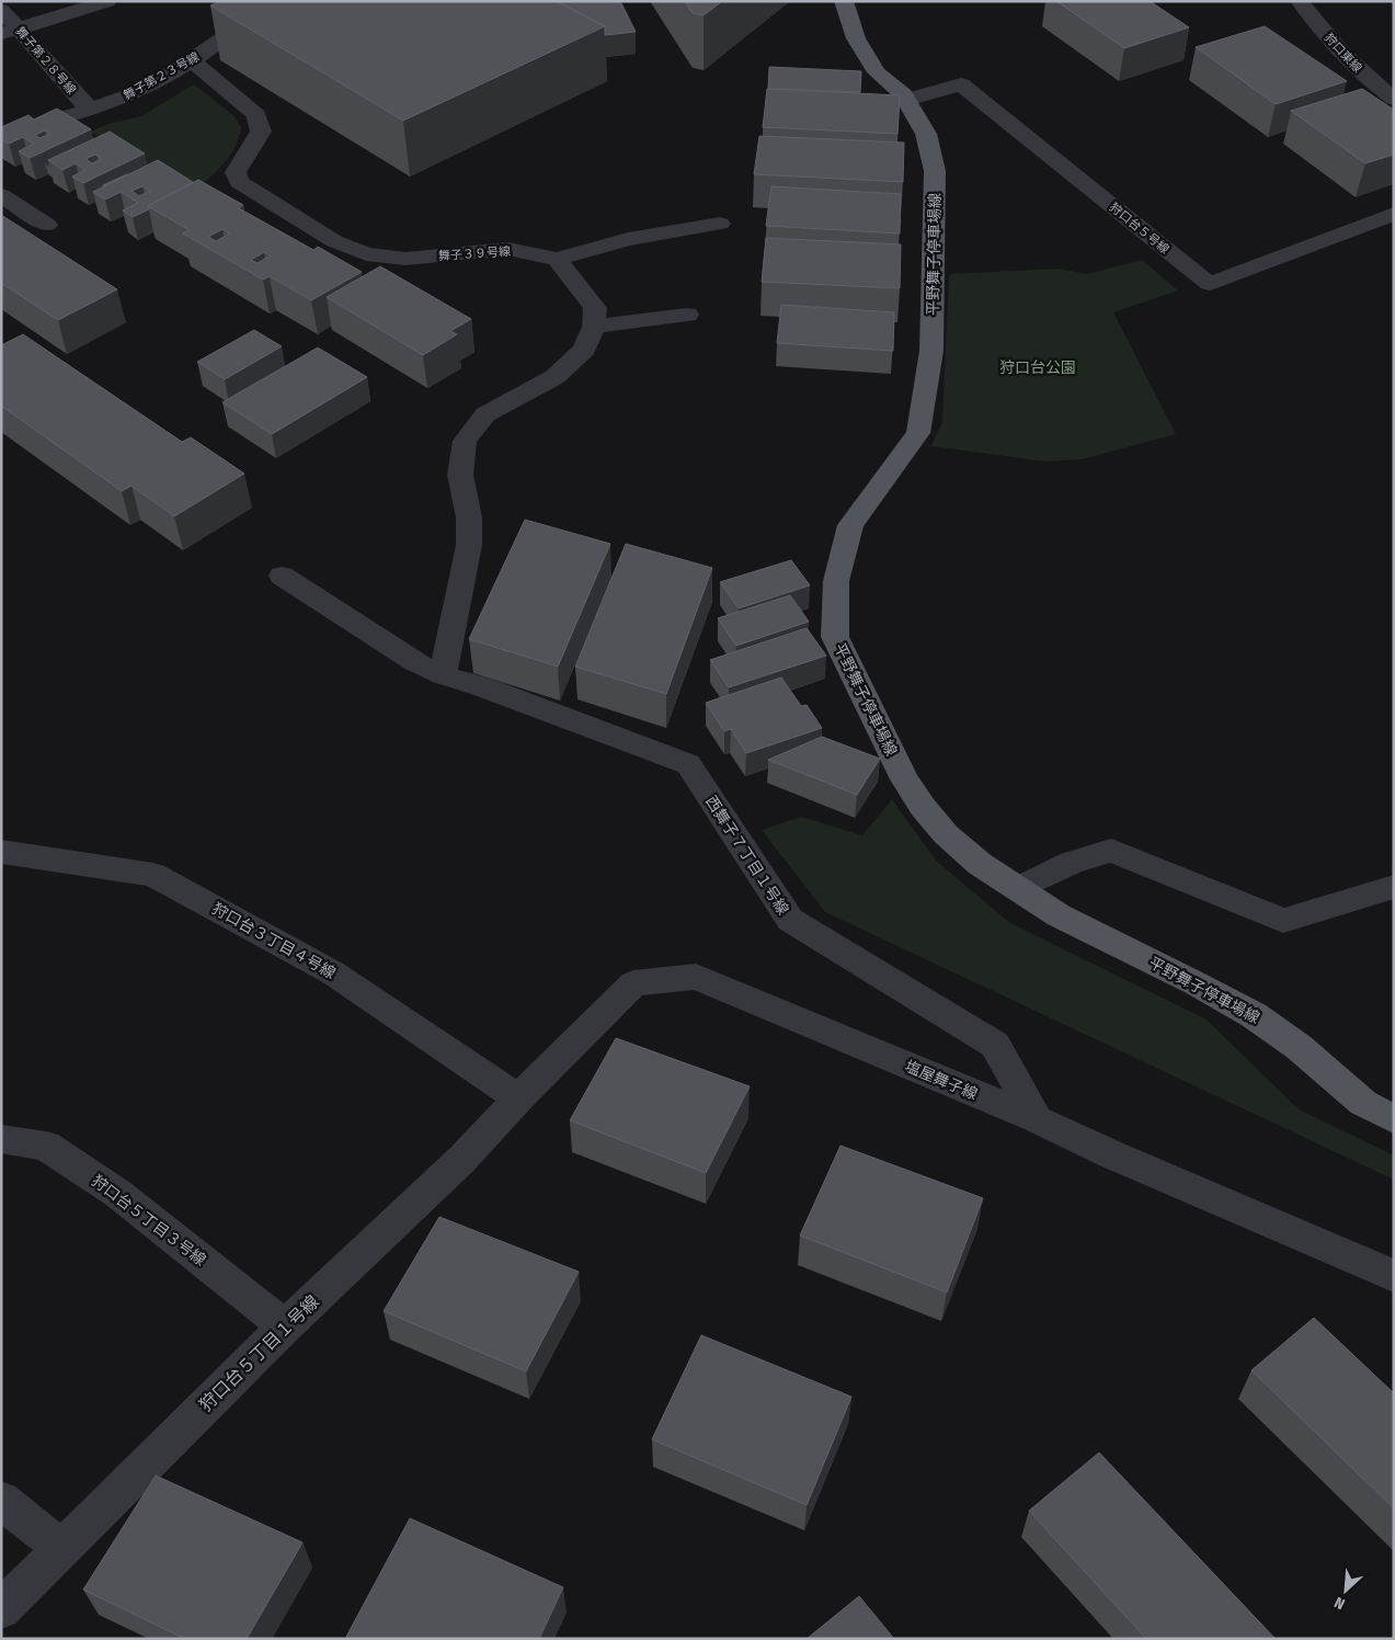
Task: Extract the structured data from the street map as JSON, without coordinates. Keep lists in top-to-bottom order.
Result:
{
  "streets": {
    "main road": ["平野舞子停車場線"],
    "street": [
      "狩口東線",
      "舞子第２８号線",
      "舞子第２３号線",
      "狩口台５号線",
      "舞子３９号線",
      "西舞子７丁目１号線",
      "狩口台３丁目４号線",
      "塩屋舞子線",
      "狩口台５丁目３号線",
      "狩口台５丁目１号線"
    ]
  },
  "crossings": [
    ["舞子第２８号線", "舞子第２３号線"],
    ["舞子第２３号線", "舞子３９号線"],
    ["狩口台５号線", "平野舞子停車場線"],
    ["西舞子７丁目１号線", "塩屋舞子線"],
    ["狩口台３丁目４号線", "塩屋舞子線"],
    ["狩口台３丁目４号線", "狩口台５丁目１号線"],
    ["塩屋舞子線", "狩口台５丁目１号線"],
    ["狩口台５丁目３号線", "狩口台５丁目１号線"]
  ],
  "parks": ["狩口台公園"],
  "north": "bottom left"
}
